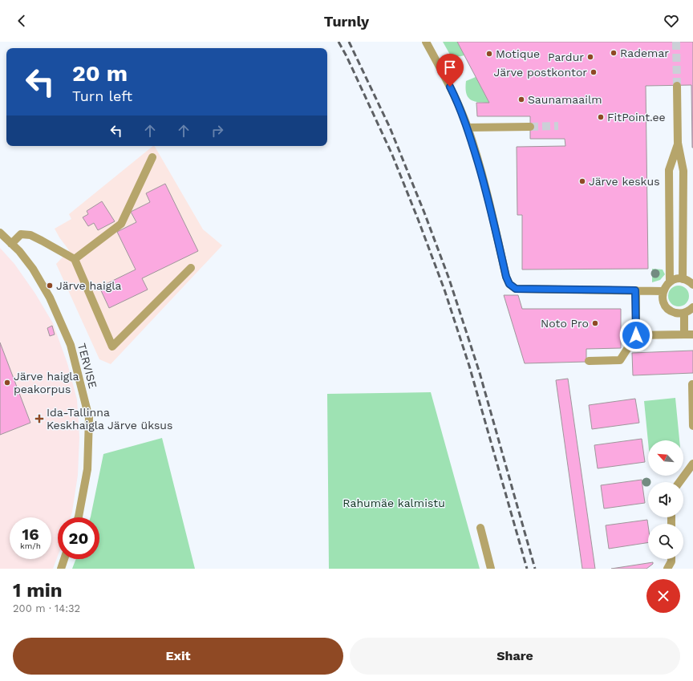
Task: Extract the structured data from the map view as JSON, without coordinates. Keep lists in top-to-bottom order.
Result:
{
  "streets": {
    "street": ["TERVISE"]
  },
  "parks": ["Rahumäe kalmistu"],
  "places": {
    "other": [
      "Rademar",
      "Motique",
      "Pardur",
      "Järve postkontor",
      "Saunamaailm",
      "FitPoint.ee",
      "Järve keskus",
      "Järve haigla",
      "Noto Pro",
      "Järve haigla peakorpus"
    ],
    "health": ["Ida-Tallinna Keskhaigla Järve üksus"]
  },
  "north": "top left",
  "page": {
    "header": "Turnly",
    "turn": ["20 m", "Turn left"],
    "speed": "16 km/h",
    "limit": "20",
    "heading": ["1 min", "200 m · 14:32"],
    "buttons": ["Exit", "Share"]
  }
}
